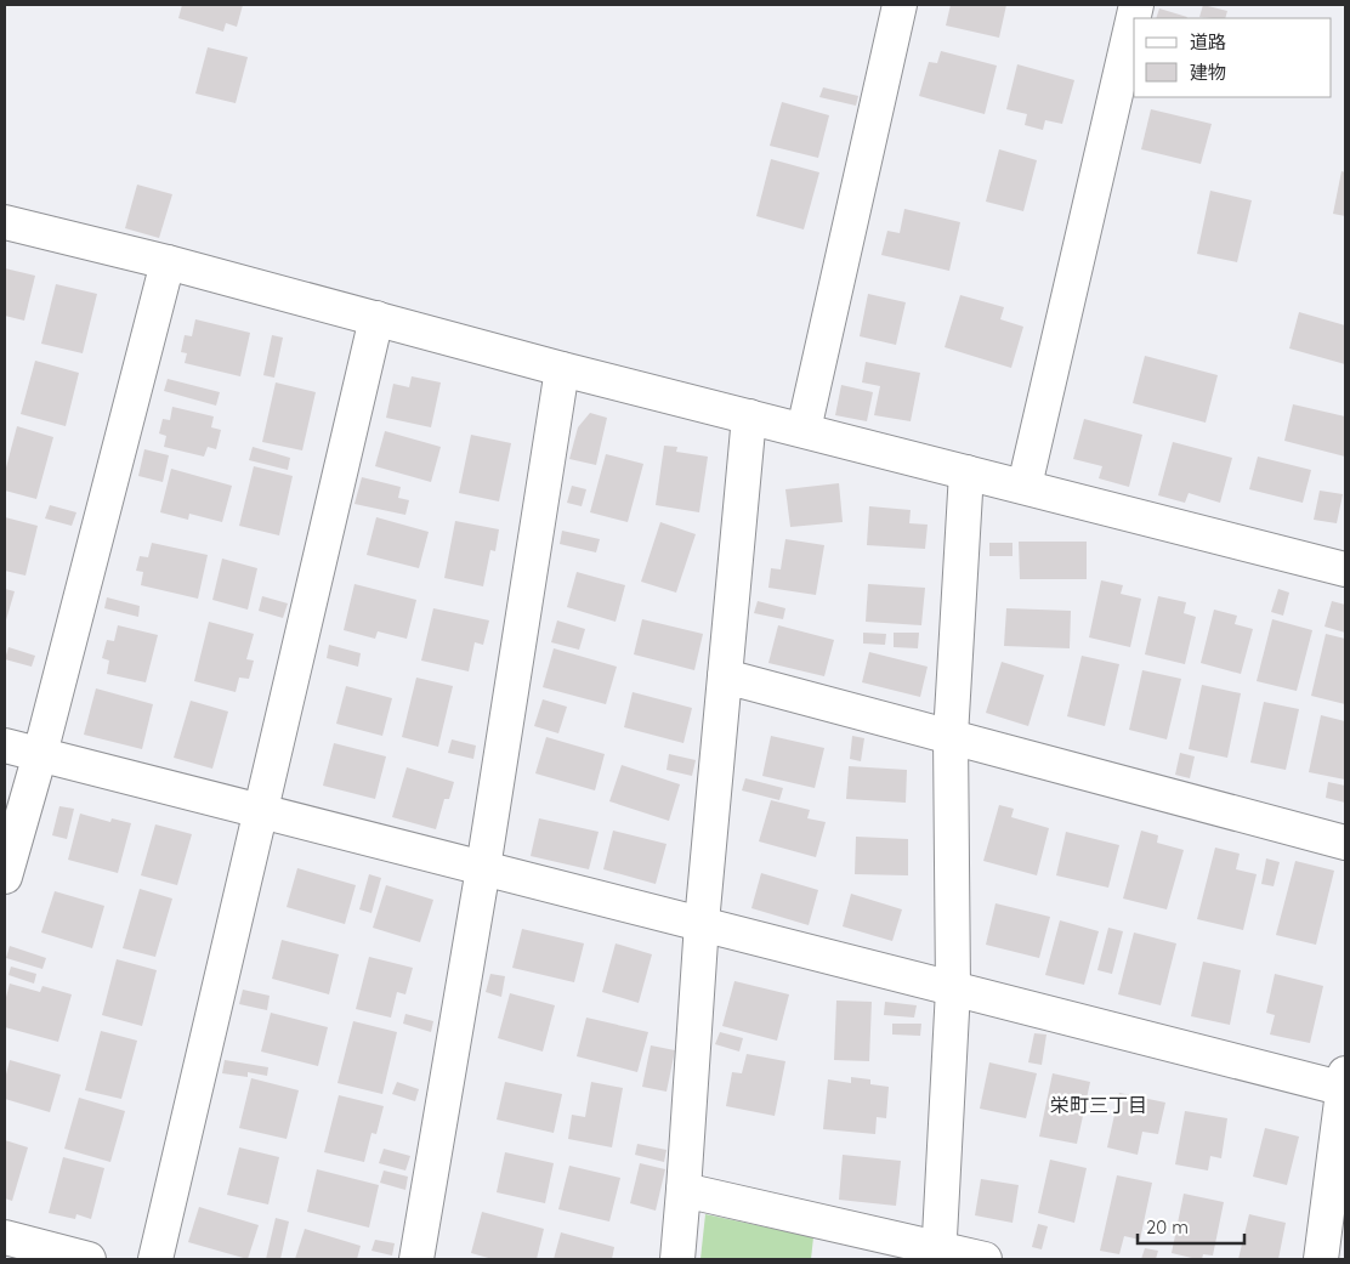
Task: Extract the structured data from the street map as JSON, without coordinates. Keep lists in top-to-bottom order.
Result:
{
  "districts": ["栄町三丁目"],
  "legend": ["道路", "建物"],
  "scale_bar": "20 m"
}
